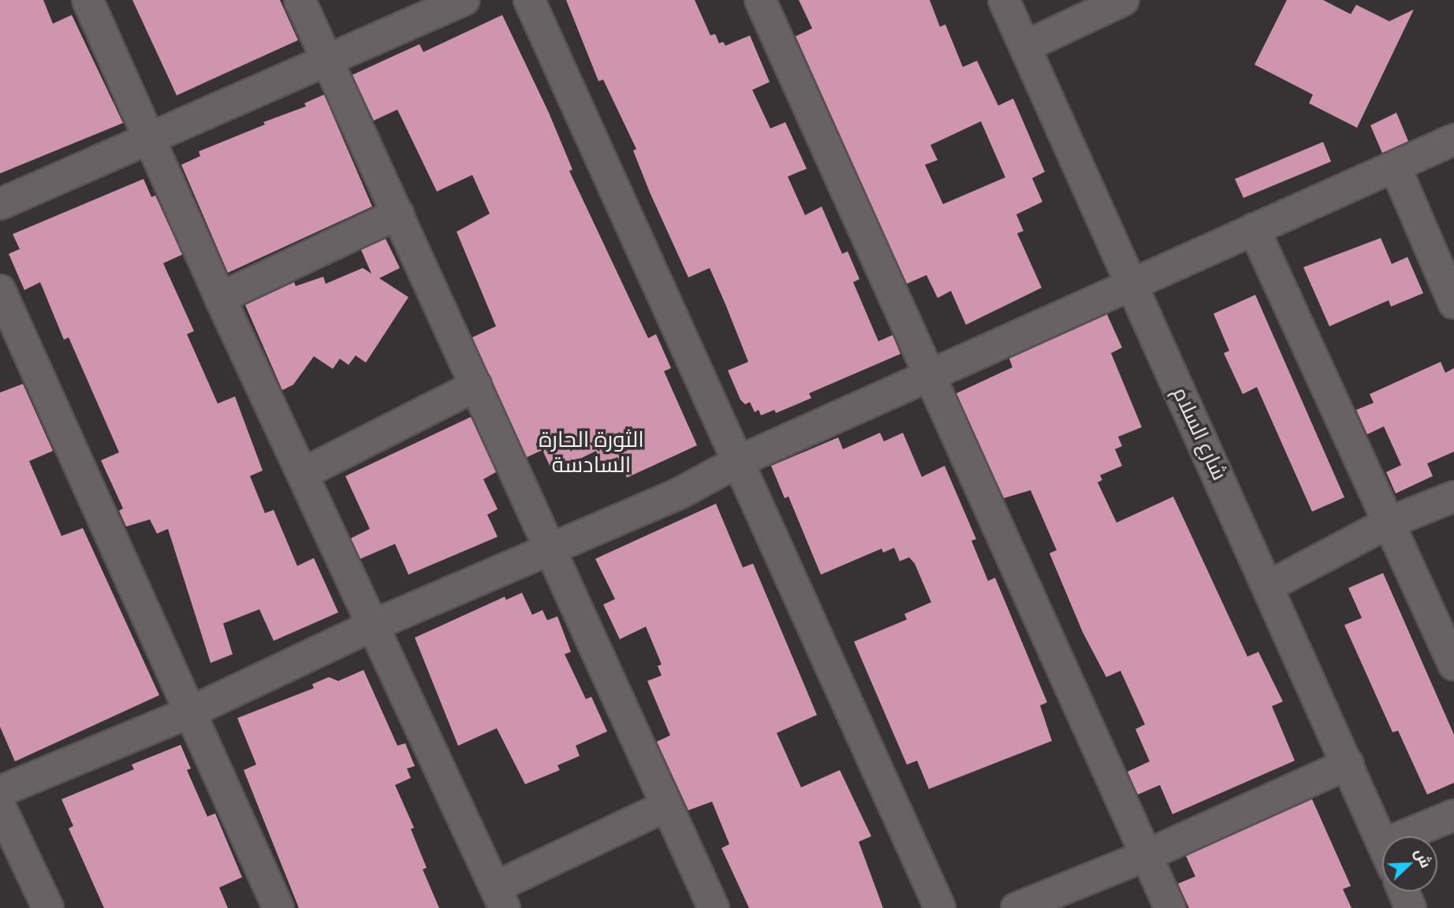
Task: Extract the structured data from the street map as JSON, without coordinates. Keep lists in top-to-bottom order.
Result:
{
  "streets": {
    "street": ["شارع السلام"]
  },
  "districts": ["الثورة الحارة السادسة"],
  "north": "top right"
}
